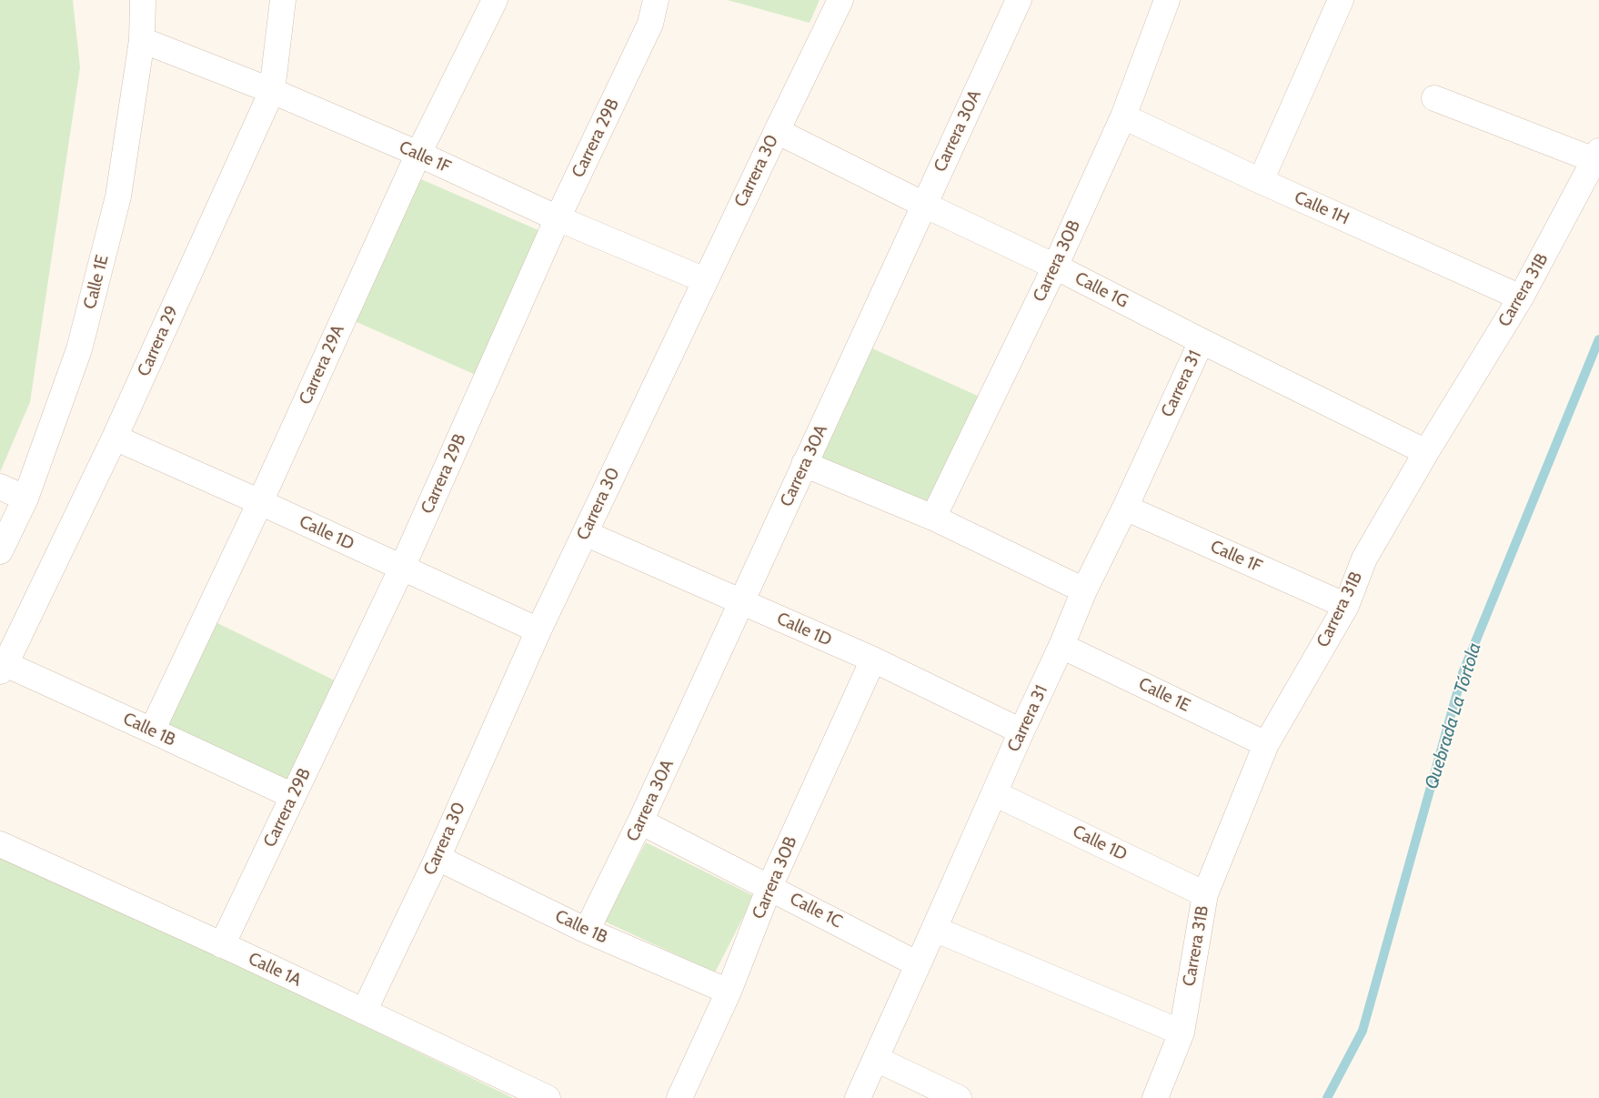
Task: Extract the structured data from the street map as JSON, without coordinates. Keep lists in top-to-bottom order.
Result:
{
  "streets": {
    "street": [
      "Carrera 30A",
      "Carrera 29B",
      "Calle 1F",
      "Carrera 30",
      "Calle 1H",
      "Carrera 30B",
      "Calle 1E",
      "Calle 1G",
      "Carrera 31B",
      "Carrera 29",
      "Carrera 29A",
      "Carrera 31",
      "Calle 1D",
      "Calle 1B",
      "Calle 1C",
      "Calle 1A"
    ]
  },
  "crossings": [
    ["Carrera 30A", "Calle 1G"],
    ["Carrera 30A", "Calle 1D"],
    ["Carrera 30A", "Calle 1B"],
    ["Carrera 30A", "Calle 1C"],
    ["Carrera 29B", "Calle 1F"],
    ["Carrera 29B", "Calle 1D"],
    ["Carrera 29B", "Calle 1B"],
    ["Carrera 29B", "Calle 1A"],
    ["Calle 1F", "Carrera 30"],
    ["Calle 1F", "Calle 1E"],
    ["Calle 1F", "Carrera 31B"],
    ["Calle 1F", "Carrera 29"],
    ["Calle 1F", "Carrera 29A"],
    ["Calle 1F", "Carrera 31"],
    ["Carrera 30", "Calle 1G"],
    ["Carrera 30", "Calle 1D"],
    ["Carrera 30", "Calle 1B"],
    ["Carrera 30", "Calle 1A"],
    ["Calle 1H", "Carrera 30B"],
    ["Calle 1H", "Carrera 31B"],
    ["Carrera 30B", "Calle 1G"],
    ["Carrera 30B", "Calle 1D"],
    ["Carrera 30B", "Calle 1B"],
    ["Carrera 30B", "Calle 1C"],
    ["Calle 1E", "Carrera 31B"],
    ["Calle 1E", "Carrera 31"],
    ["Calle 1G", "Carrera 31B"],
    ["Calle 1G", "Carrera 31"],
    ["Carrera 31B", "Calle 1D"],
    ["Carrera 29", "Calle 1D"],
    ["Carrera 29", "Calle 1B"],
    ["Carrera 29A", "Calle 1D"],
    ["Carrera 29A", "Calle 1B"],
    ["Carrera 31", "Calle 1D"],
    ["Carrera 31", "Calle 1C"]
  ],
  "water": ["Quebrada La Tórtola"]
}
